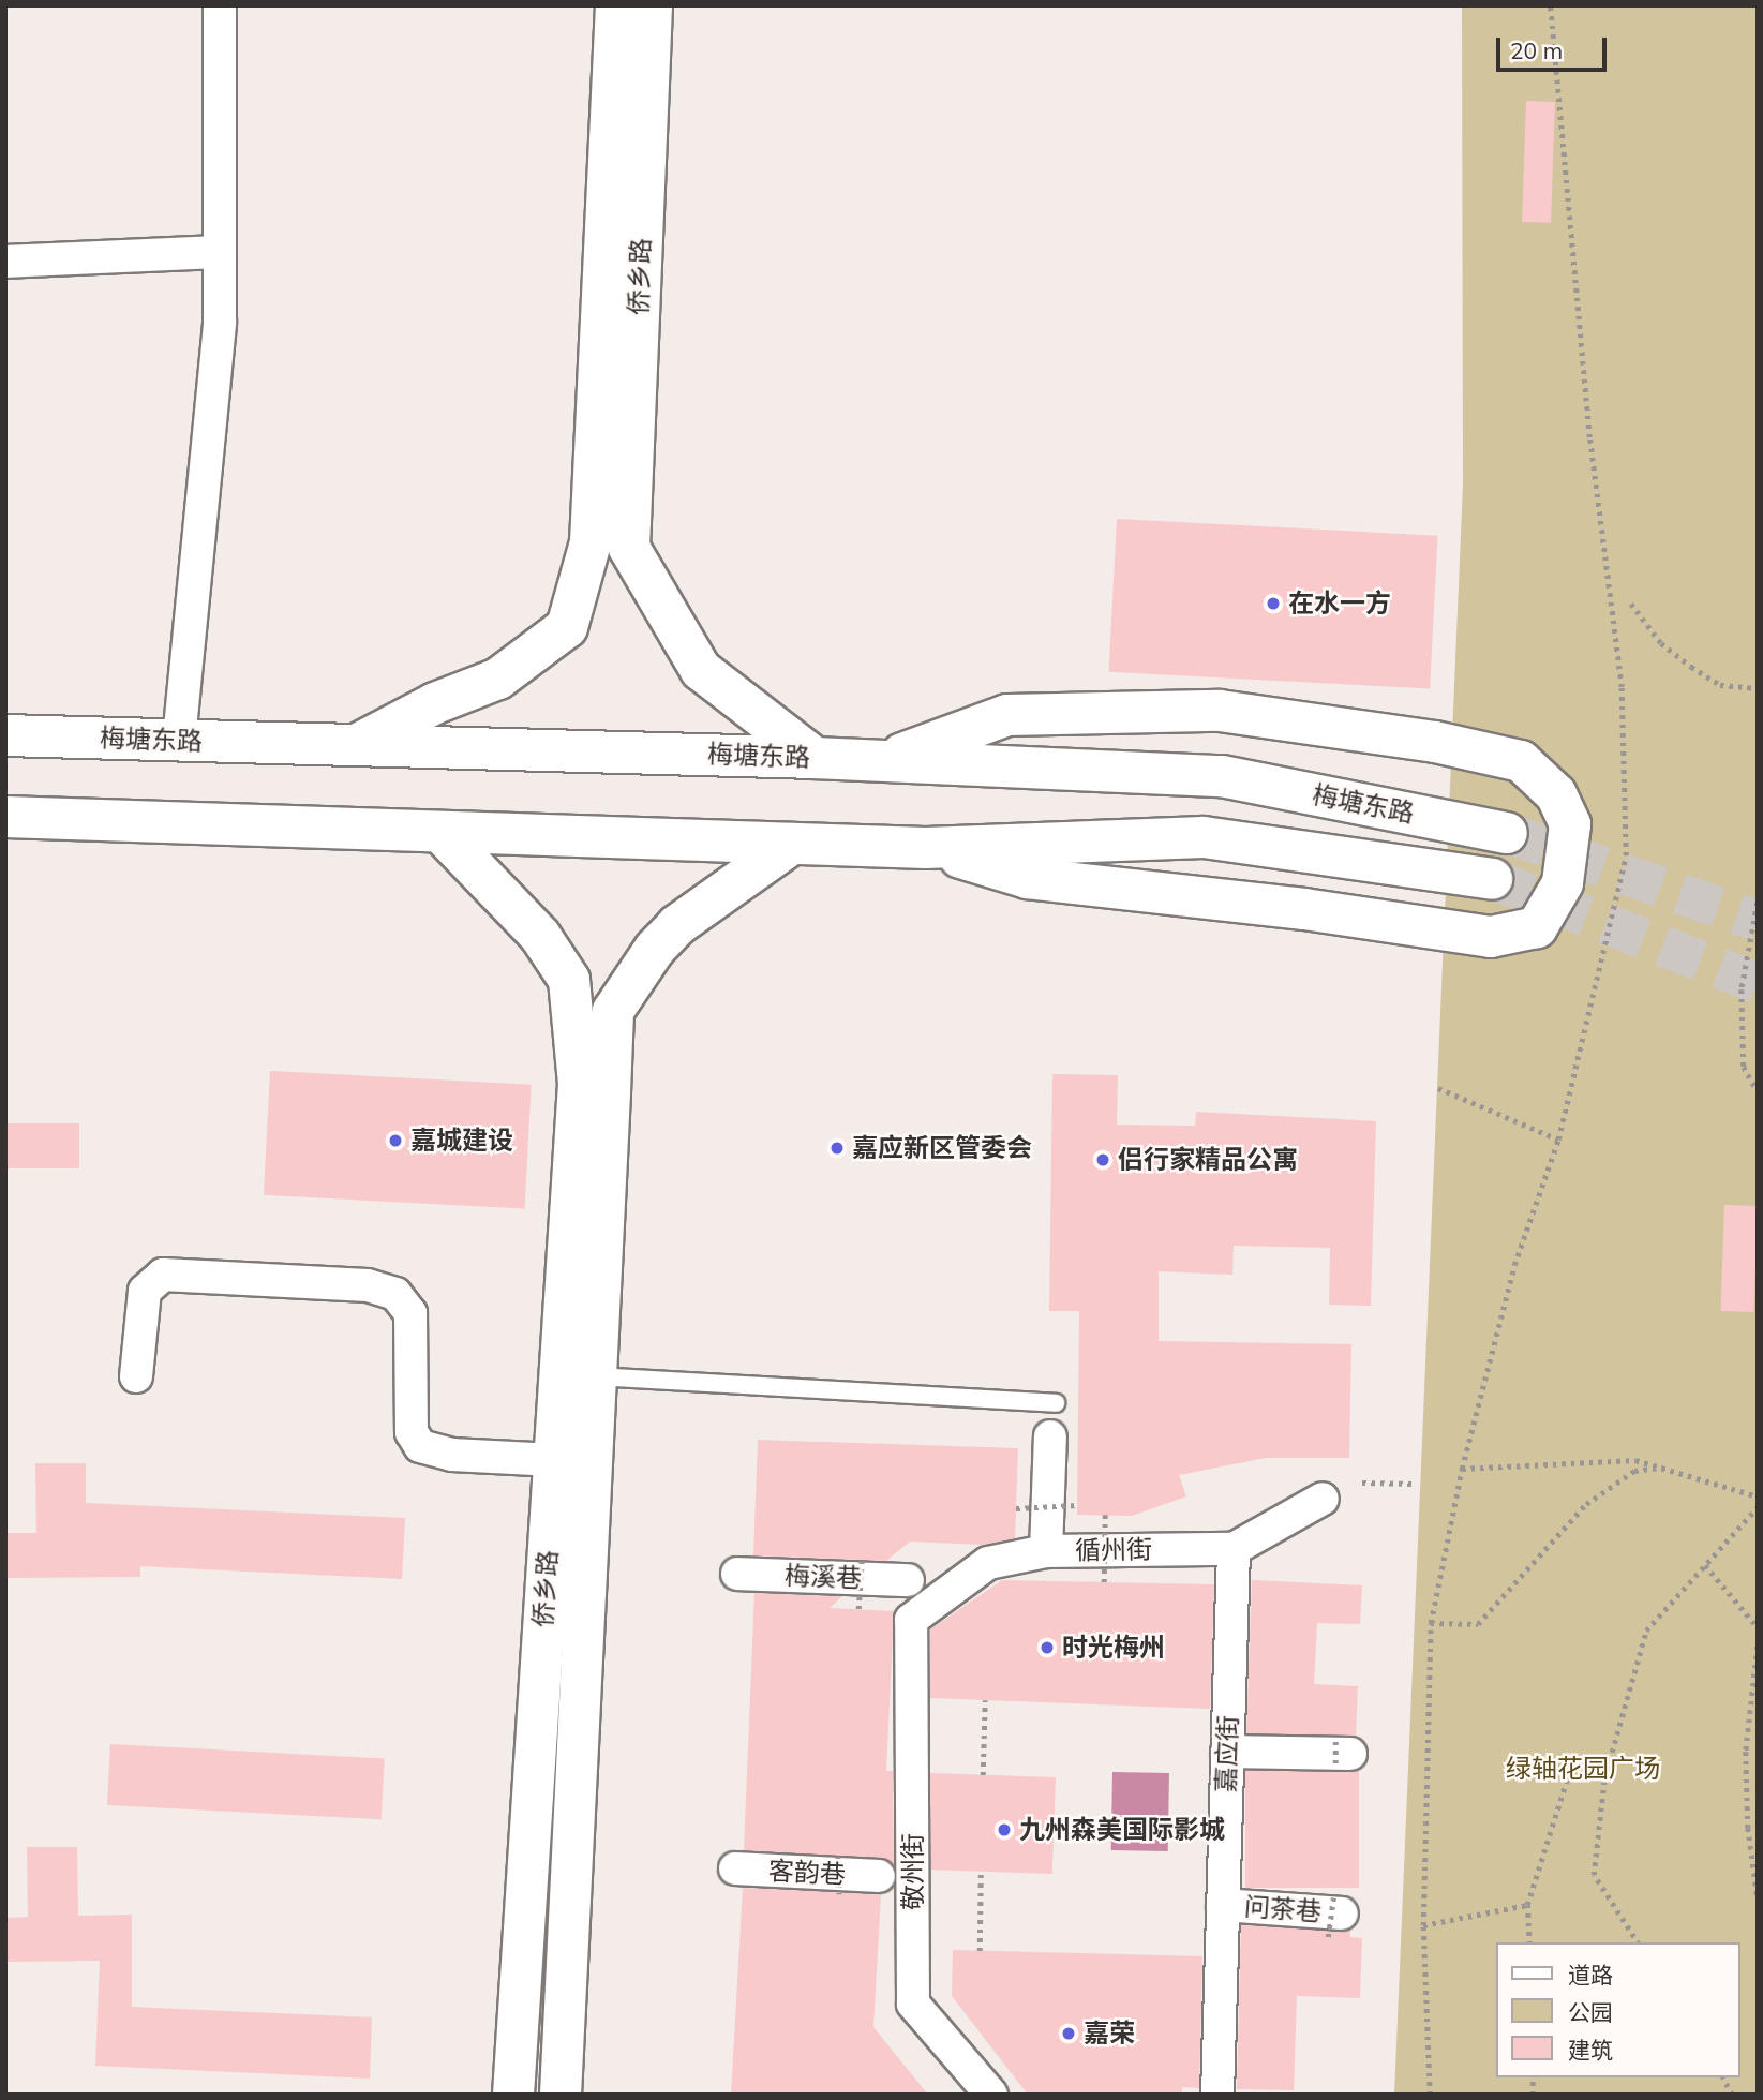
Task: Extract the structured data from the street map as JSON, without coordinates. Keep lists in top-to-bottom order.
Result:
{
  "streets": {
    "main road": ["侨乡路", "梅塘东路"],
    "street": [
      "循州街",
      "梅溪巷",
      "嘉应街",
      "敬州街",
      "客韵巷",
      "问茶巷"
    ]
  },
  "crossings": [
    ["循州街", "嘉应街"],
    ["循州街", "敬州街"],
    ["嘉应街", "问茶巷"]
  ],
  "parks": ["绿轴花园广场"],
  "places": [
    "在水一方",
    "嘉城建设",
    "嘉应新区管委会",
    "侣行家精品公寓",
    "时光梅州",
    "九州森美国际影城",
    "嘉荣"
  ],
  "legend": ["道路", "公园", "建筑"],
  "scale_bar": "20 m"
}
